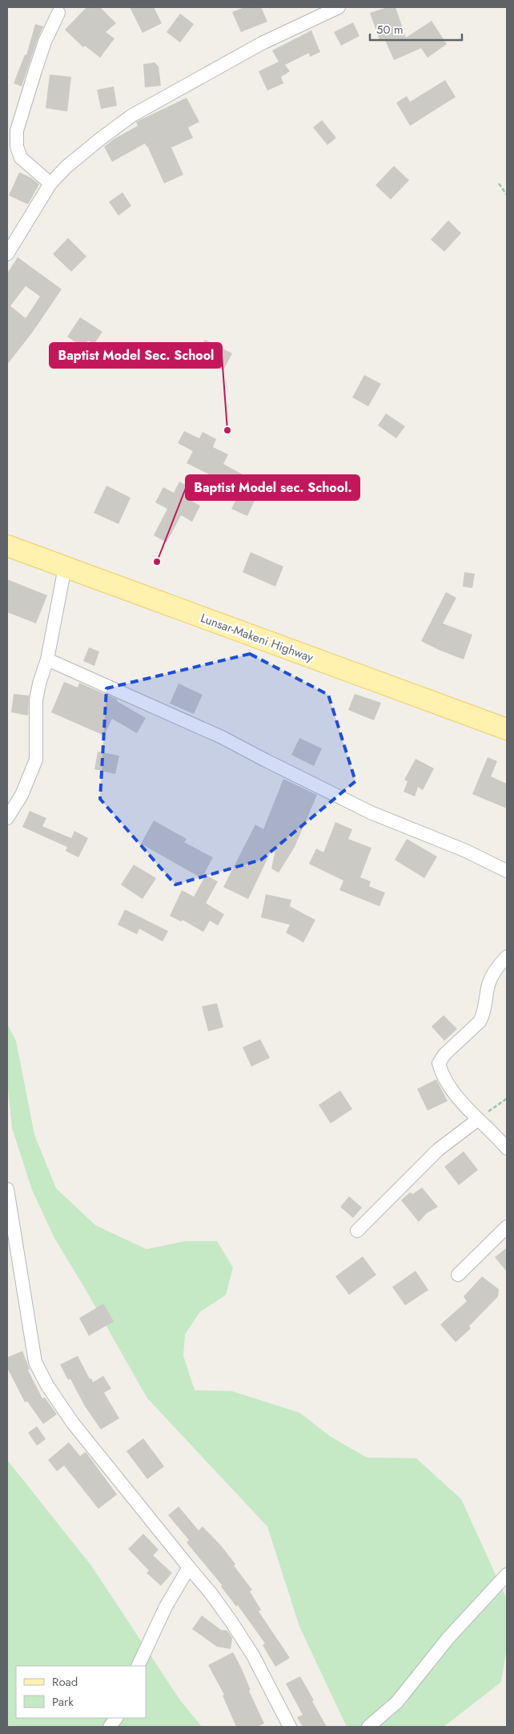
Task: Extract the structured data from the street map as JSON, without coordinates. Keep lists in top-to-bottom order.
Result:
{
  "streets": {
    "main road": ["Lunsar-Makeni Highway"]
  },
  "places": ["Baptist Model Sec. School", "Baptist Model sec. School."],
  "legend": ["Road", "Park"],
  "scale_bar": "50 m"
}
